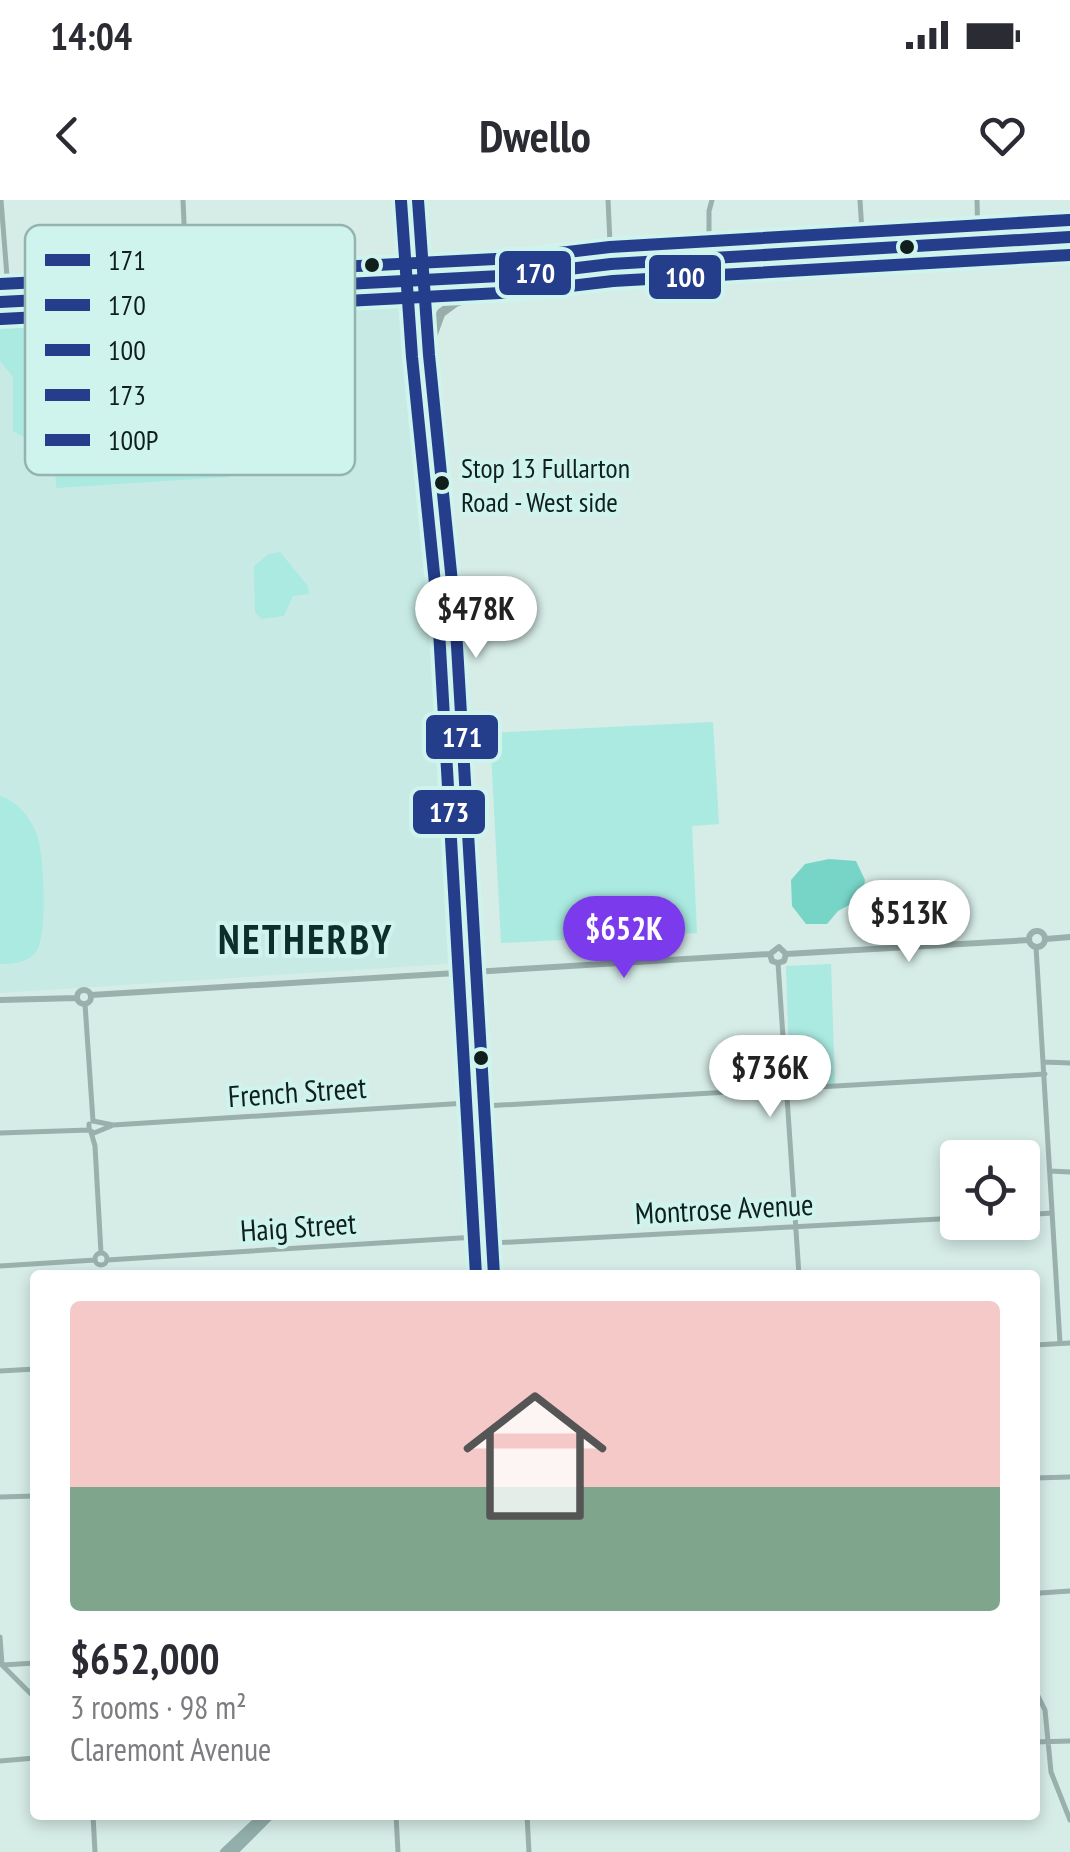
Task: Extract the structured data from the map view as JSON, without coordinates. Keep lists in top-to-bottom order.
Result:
{
  "streets": {
    "street": ["French Street", "Montrose Avenue", "Haig Street"]
  },
  "crossings": [
    ["Montrose Avenue", "Haig Street"]
  ],
  "districts": ["NETHERBY"],
  "places": ["Stop 13 Fullarton Road - West side"],
  "lines": [
    "transit line 171",
    "transit line 173",
    "transit line 100P",
    "transit line 170",
    "transit line 100"
  ],
  "legend": [
    "171",
    "170",
    "100",
    "173",
    "100P"
  ],
  "page": {
    "status": "14:04",
    "header": "Dwello",
    "price": [
      "$478K",
      "$513K",
      "$652K",
      "$736K"
    ],
    "list": [
      {
        "name": "$652,000",
        "note": "3 rooms · 98 m² · Claremont Avenue"
      }
    ]
  }
}
